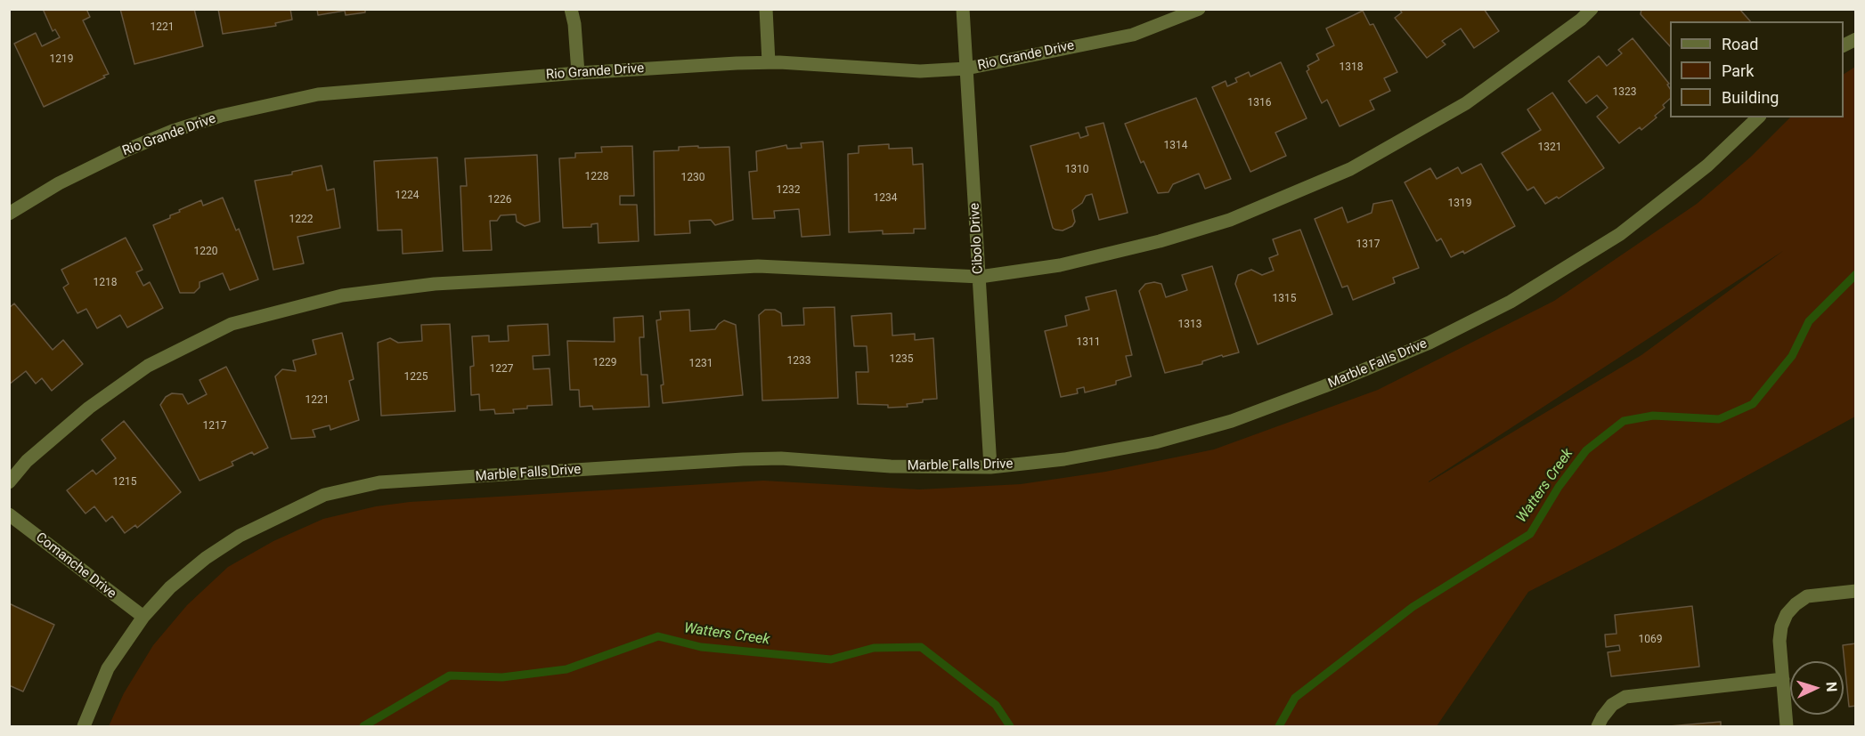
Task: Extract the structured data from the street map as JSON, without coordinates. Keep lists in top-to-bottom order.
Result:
{
  "streets": {
    "street": [
      "Rio Grande Drive",
      "Cibolo Drive",
      "Marble Falls Drive",
      "Comanche Drive"
    ]
  },
  "crossings": [
    ["Rio Grande Drive", "Cibolo Drive"],
    ["Cibolo Drive", "Marble Falls Drive"],
    ["Marble Falls Drive", "Comanche Drive"]
  ],
  "water": ["Watters Creek"],
  "house_numbers": [
    "1221",
    "1219",
    "1318",
    "1323",
    "1316",
    "1314",
    "1321",
    "1310",
    "1228",
    "1230",
    "1232",
    "1224",
    "1234",
    "1226",
    "1319",
    "1222",
    "1317",
    "1220",
    "1218",
    "1315",
    "1313",
    "1311",
    "1235",
    "1233",
    "1229",
    "1231",
    "1227",
    "1225",
    "1221",
    "1217",
    "1215",
    "1069"
  ],
  "legend": ["Road", "Park", "Building"],
  "north": "right"
}
